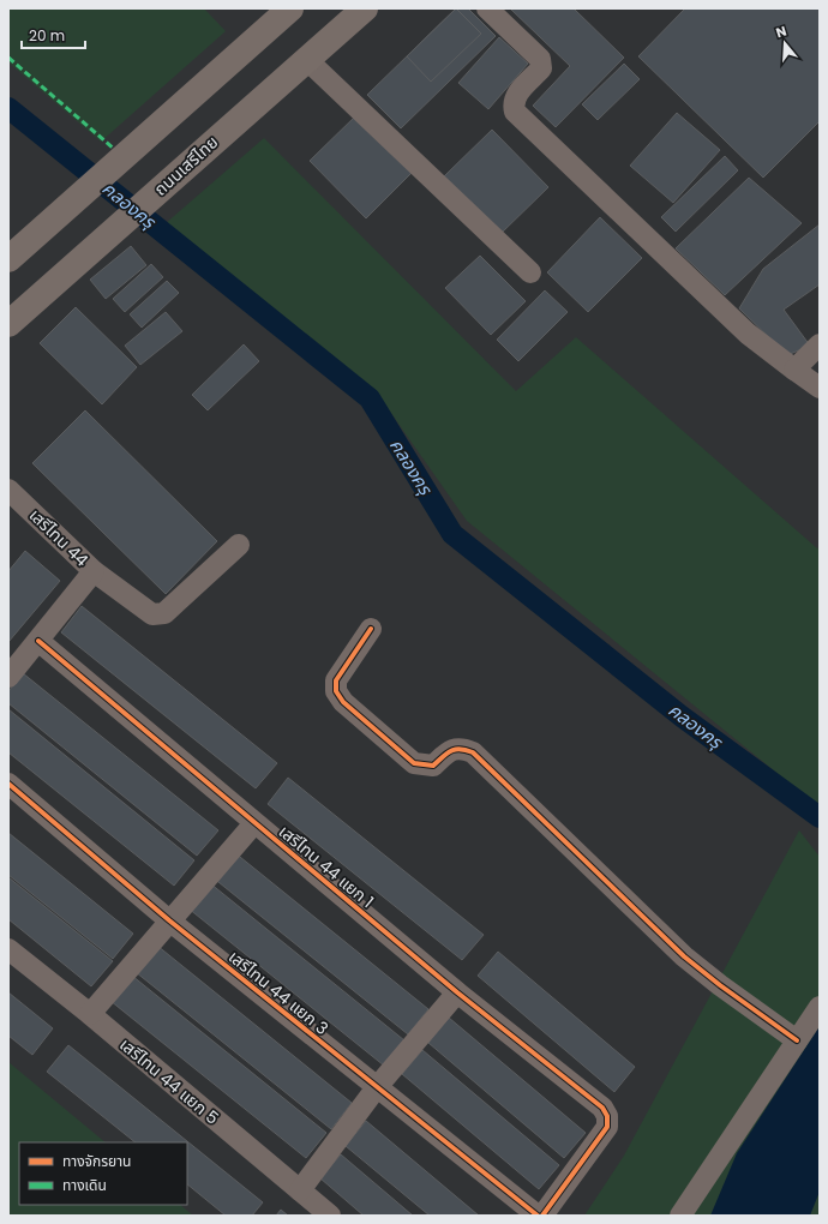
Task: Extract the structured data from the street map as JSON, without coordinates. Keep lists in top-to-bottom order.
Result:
{
  "streets": {
    "main road": ["ถนนเสรีไทย"],
    "street": [
      "เสรีไทน 44",
      "เสรีไทน 44 แยก 1",
      "เสรีไทน 44 แยก 3",
      "เสรีไทน 44 แยก 5"
    ]
  },
  "crossings": [
    ["เสรีไทน 44", "เสรีไทน 44 แยก 1"]
  ],
  "water": ["คลองครุ"],
  "legend": ["ทางจักรยาน", "ทางเดิน"],
  "scale_bar": "20 m",
  "north": "top"
}
